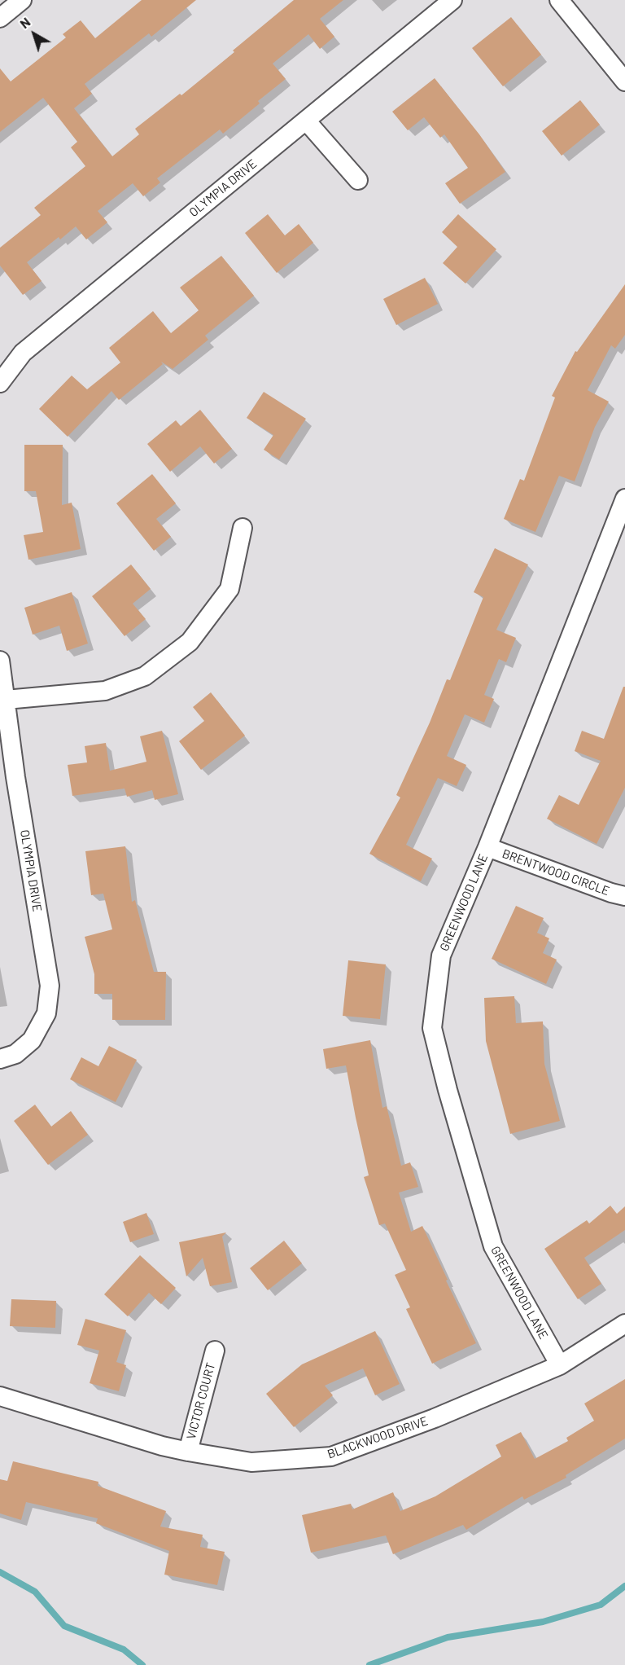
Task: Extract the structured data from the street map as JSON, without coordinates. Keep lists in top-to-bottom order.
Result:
{
  "streets": {
    "street": [
      "OLYMPIA DRIVE",
      "BRENTWOOD CIRCLE",
      "GREENWOOD LANE",
      "VICTOR COURT",
      "BLACKWOOD DRIVE"
    ]
  },
  "crossings": [
    ["BRENTWOOD CIRCLE", "GREENWOOD LANE"],
    ["GREENWOOD LANE", "BLACKWOOD DRIVE"],
    ["VICTOR COURT", "BLACKWOOD DRIVE"]
  ],
  "north": "top left"
}
